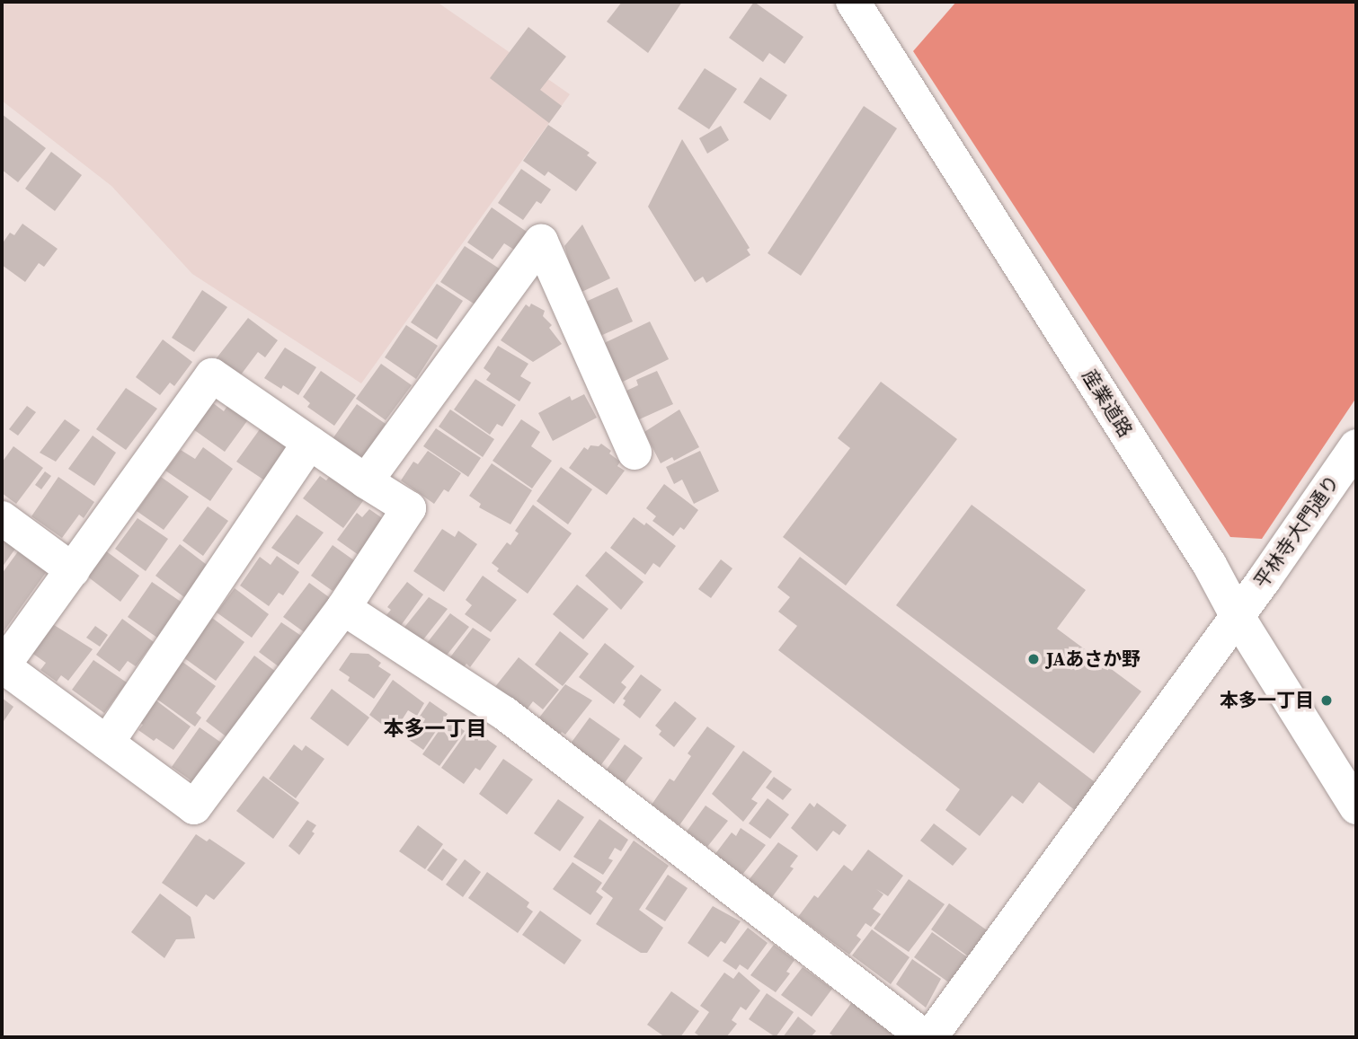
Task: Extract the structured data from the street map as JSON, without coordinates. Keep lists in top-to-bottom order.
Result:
{
  "streets": {
    "street": ["産業道路", "平林寺大門通り"]
  },
  "crossings": [
    ["産業道路", "平林寺大門通り"]
  ],
  "districts": ["本多一丁目"],
  "places": ["JAあさか野", "本多一丁目"]
}
